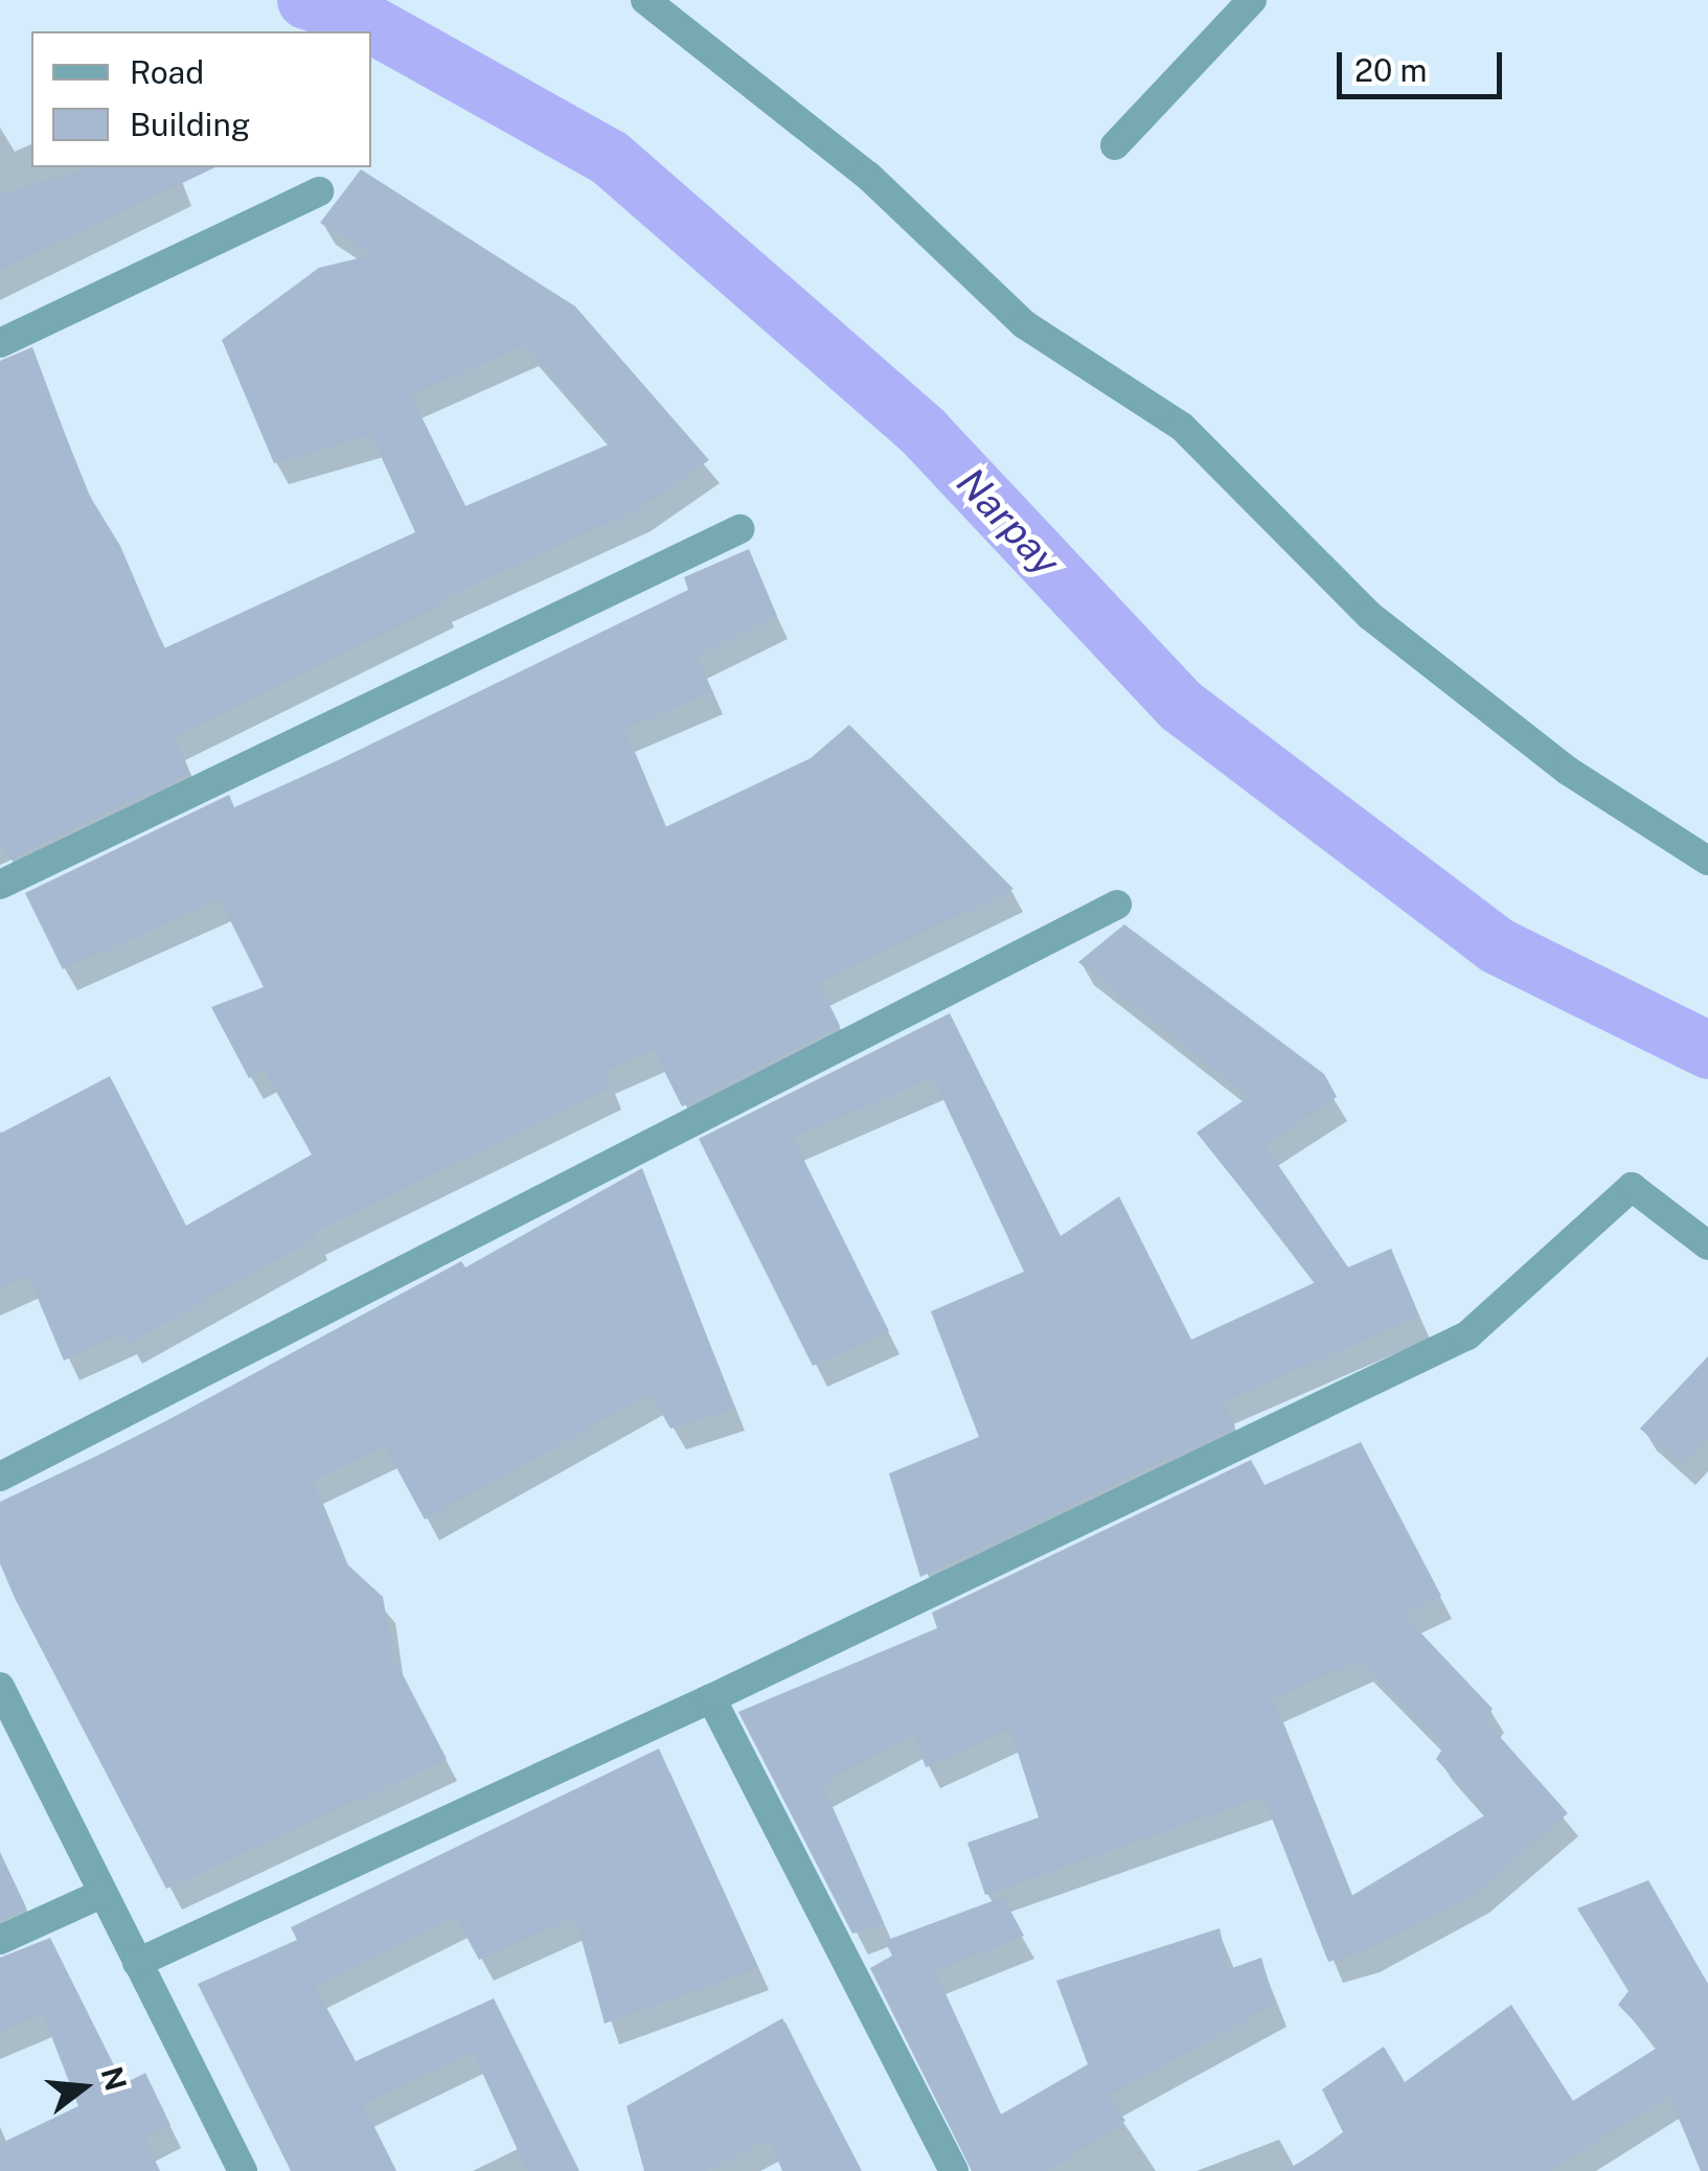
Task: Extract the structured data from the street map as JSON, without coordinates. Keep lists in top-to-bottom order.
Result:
{
  "water": ["Narpay"],
  "legend": ["Road", "Building"],
  "scale_bar": "20 m",
  "north": "right"
}
